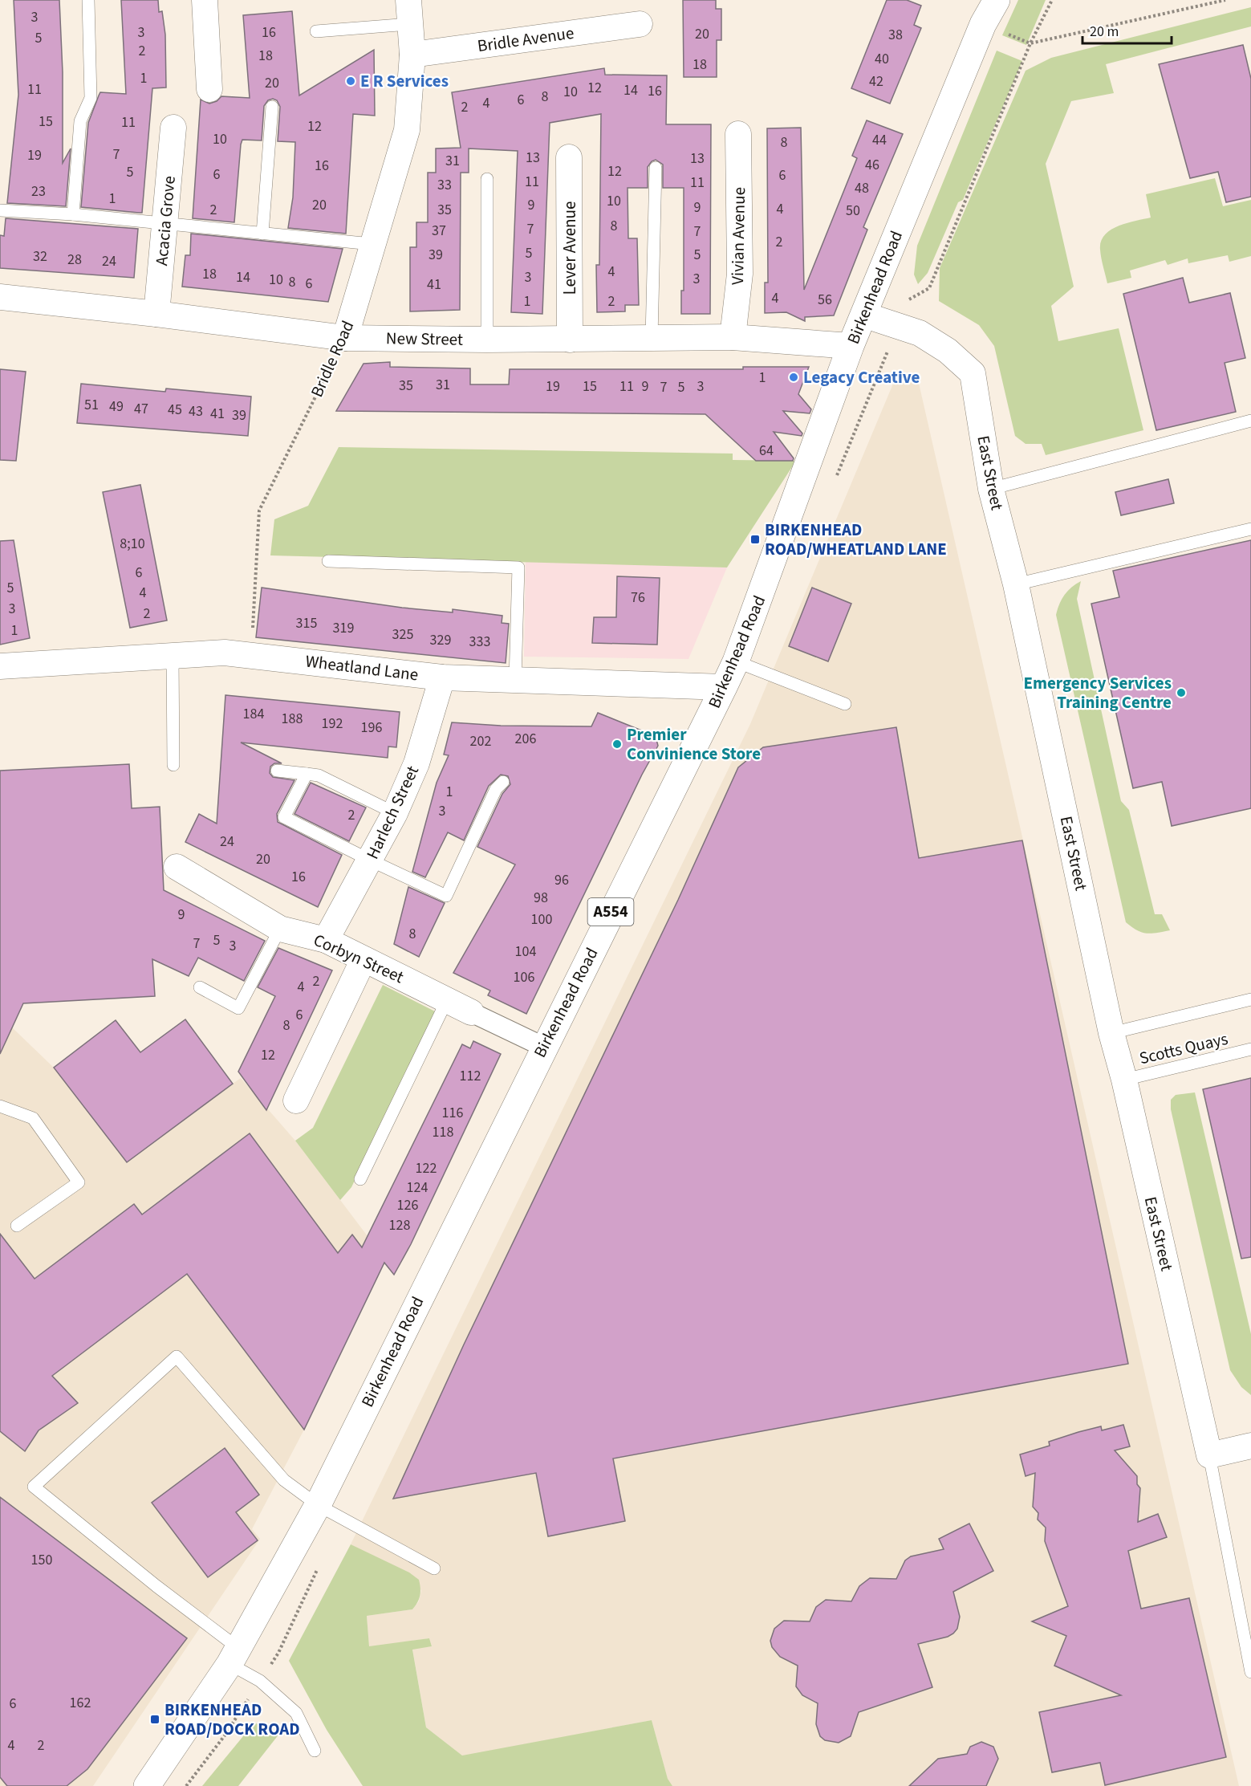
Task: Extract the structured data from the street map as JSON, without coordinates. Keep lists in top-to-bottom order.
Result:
{
  "streets": {
    "main road": ["Birkenhead Road", "A554"],
    "street": [
      "Bridle Avenue",
      "Acacia Grove",
      "Vivian Avenue",
      "Lever Avenue",
      "New Street",
      "Bridle Road",
      "East Street",
      "Wheatland Lane",
      "Harlech Street",
      "Corbyn Street"
    ],
    "lane": ["Scotts Quays"]
  },
  "crossings": [
    ["Bridle Avenue", "Bridle Road"],
    ["Acacia Grove", "New Street"],
    ["Vivian Avenue", "New Street"],
    ["Lever Avenue", "New Street"],
    ["Birkenhead Road", "New Street"],
    ["Birkenhead Road", "East Street"],
    ["Birkenhead Road", "Wheatland Lane"],
    ["Birkenhead Road", "Corbyn Street"],
    ["New Street", "Bridle Road"],
    ["Bridle Road", "Wheatland Lane"],
    ["East Street", "Scotts Quays"],
    ["Wheatland Lane", "Harlech Street"],
    ["Harlech Street", "Corbyn Street"]
  ],
  "places": {
    "other": [
      "E R Services",
      "Legacy Creative",
      "Emergency Services Training Centre",
      "Premier Convinience Store"
    ],
    "transit": ["BIRKENHEAD ROAD/WHEATLAND LANE", "BIRKENHEAD ROAD/DOCK ROAD"]
  },
  "house_numbers": [
    "3",
    "3",
    "16",
    "20",
    "38",
    "5",
    "2",
    "18",
    "40",
    "18",
    "1",
    "42",
    "20",
    "12",
    "11",
    "14",
    "16",
    "10",
    "8",
    "6",
    "4",
    "2",
    "15",
    "11",
    "12",
    "10",
    "44",
    "8",
    "7",
    "19",
    "13",
    "13",
    "31",
    "46",
    "16",
    "12",
    "5",
    "6",
    "6",
    "11",
    "11",
    "33",
    "48",
    "23",
    "1",
    "10",
    "20",
    "9",
    "9",
    "4",
    "2",
    "35",
    "50",
    "8",
    "7",
    "37",
    "7",
    "2",
    "5",
    "39",
    "5",
    "32",
    "28",
    "24",
    "4",
    "18",
    "14",
    "3",
    "3",
    "10",
    "8",
    "6",
    "41",
    "4",
    "56",
    "1",
    "2",
    "1",
    "31",
    "35",
    "19",
    "15",
    "11",
    "9",
    "3",
    "7",
    "5",
    "51",
    "49",
    "47",
    "45",
    "43",
    "41",
    "39",
    "64",
    "8;10",
    "6",
    "5",
    "4",
    "76",
    "3",
    "2",
    "315",
    "319",
    "1",
    "325",
    "329",
    "333",
    "184",
    "188",
    "192",
    "196",
    "206",
    "202",
    "1",
    "3",
    "2",
    "24",
    "20",
    "16",
    "96",
    "98",
    "9",
    "100",
    "8",
    "5",
    "7",
    "3",
    "104",
    "106",
    "2",
    "4",
    "6",
    "8",
    "12",
    "112",
    "116",
    "118",
    "122",
    "124",
    "126",
    "128",
    "150",
    "162",
    "6",
    "4",
    "2"
  ],
  "scale_bar": "20 m"
}
